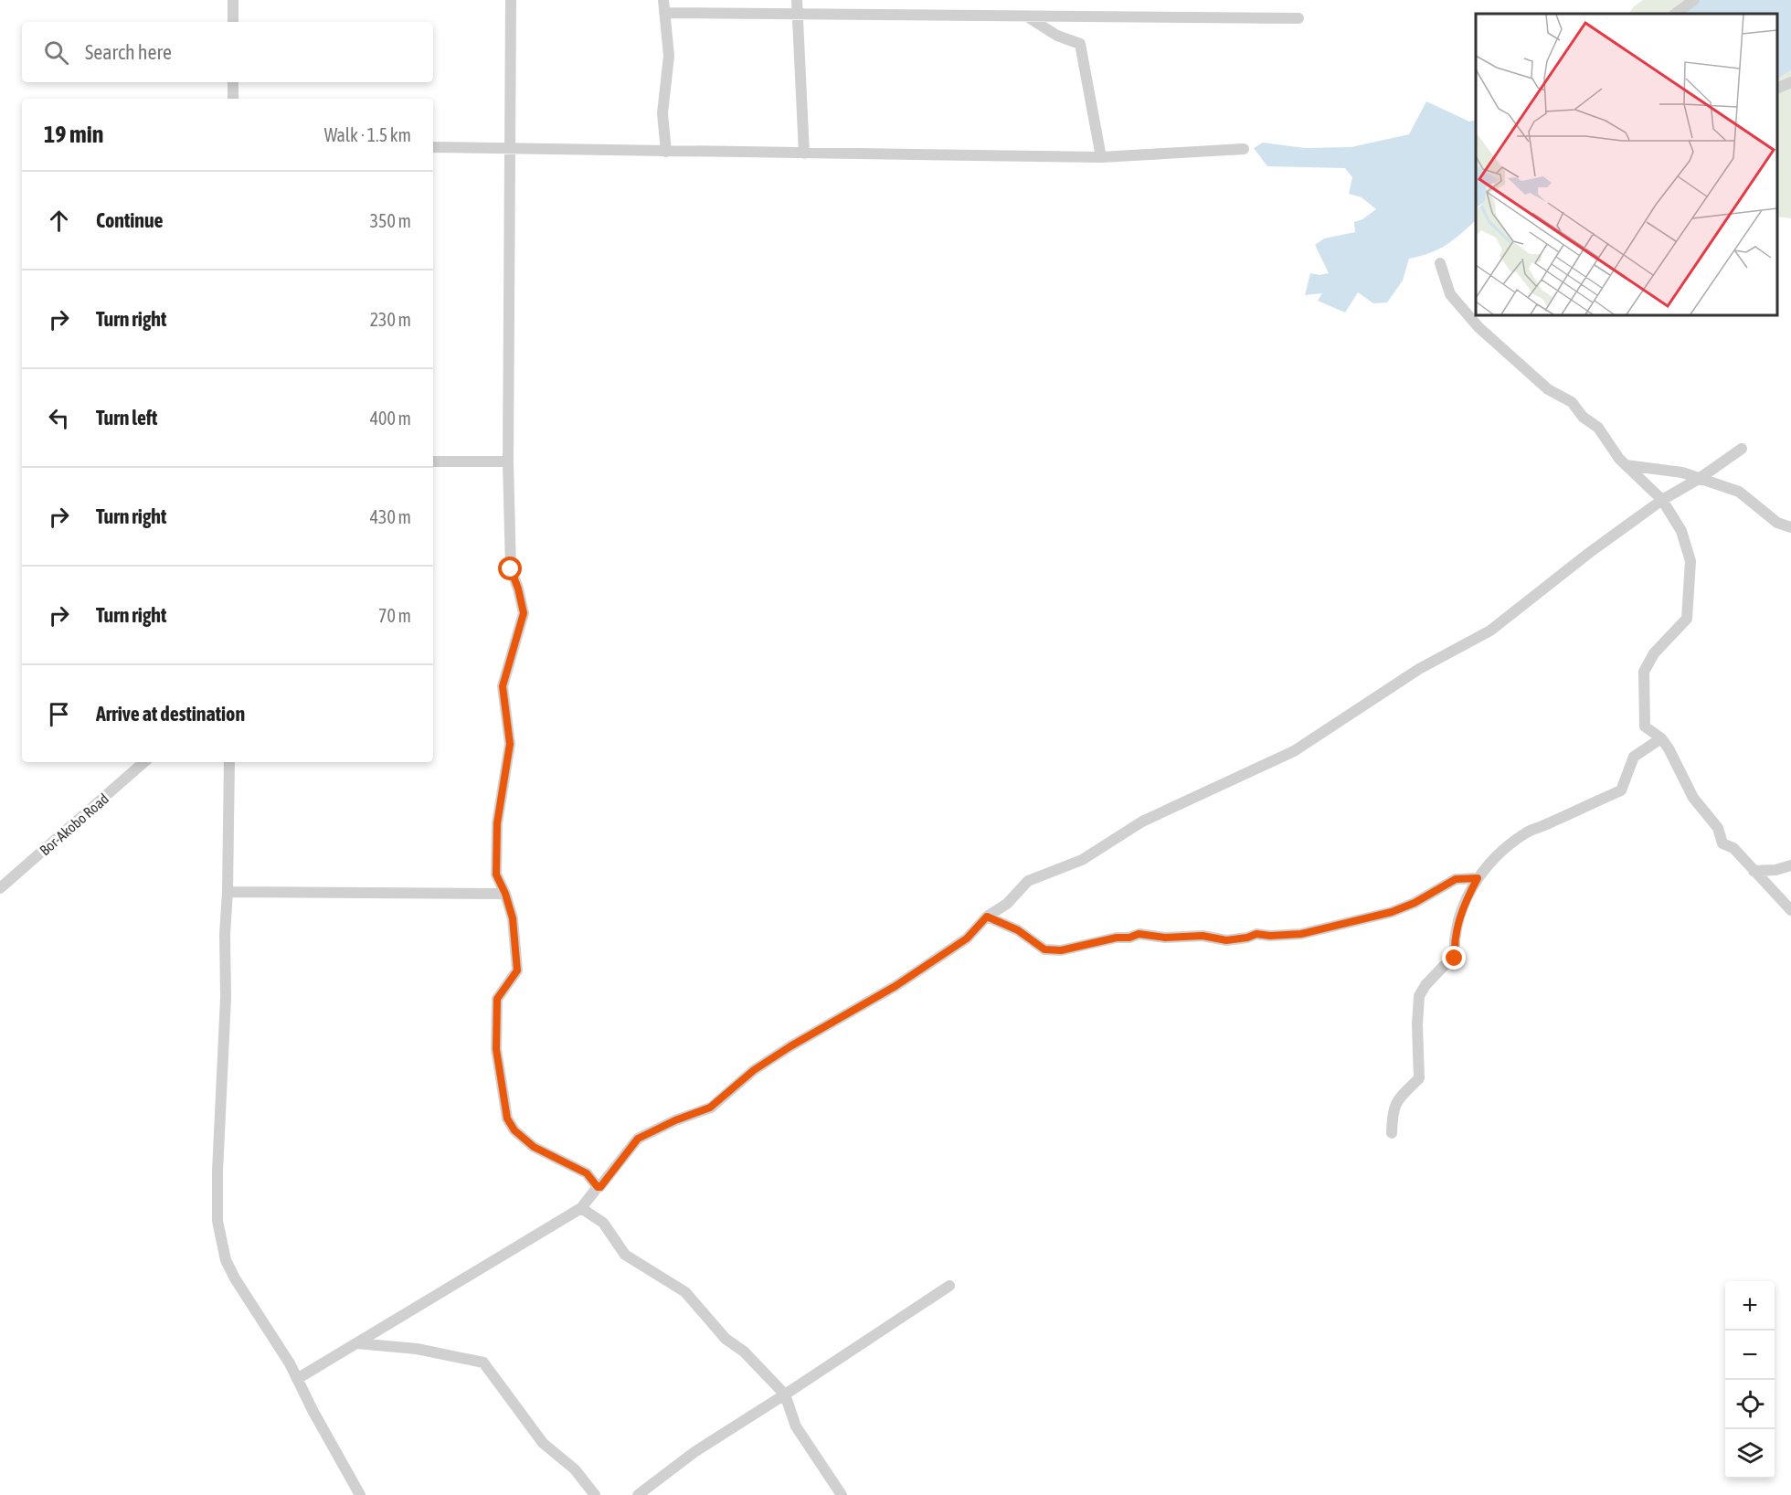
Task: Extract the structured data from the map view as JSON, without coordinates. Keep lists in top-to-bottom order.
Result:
{
  "streets": {
    "street": ["Bor-Akobo Road"]
  },
  "page": {
    "search": "Search here",
    "heading": ["19 min", "Walk · 1.5 km"],
    "list": [
      ["Continue", "350 m"],
      ["Turn right", "230 m"],
      ["Turn left", "400 m"],
      ["Turn right", "430 m"],
      ["Turn right", "70 m"],
      "Arrive at destination"
    ],
    "map_buttons": ["+", "−"]
  }
}
